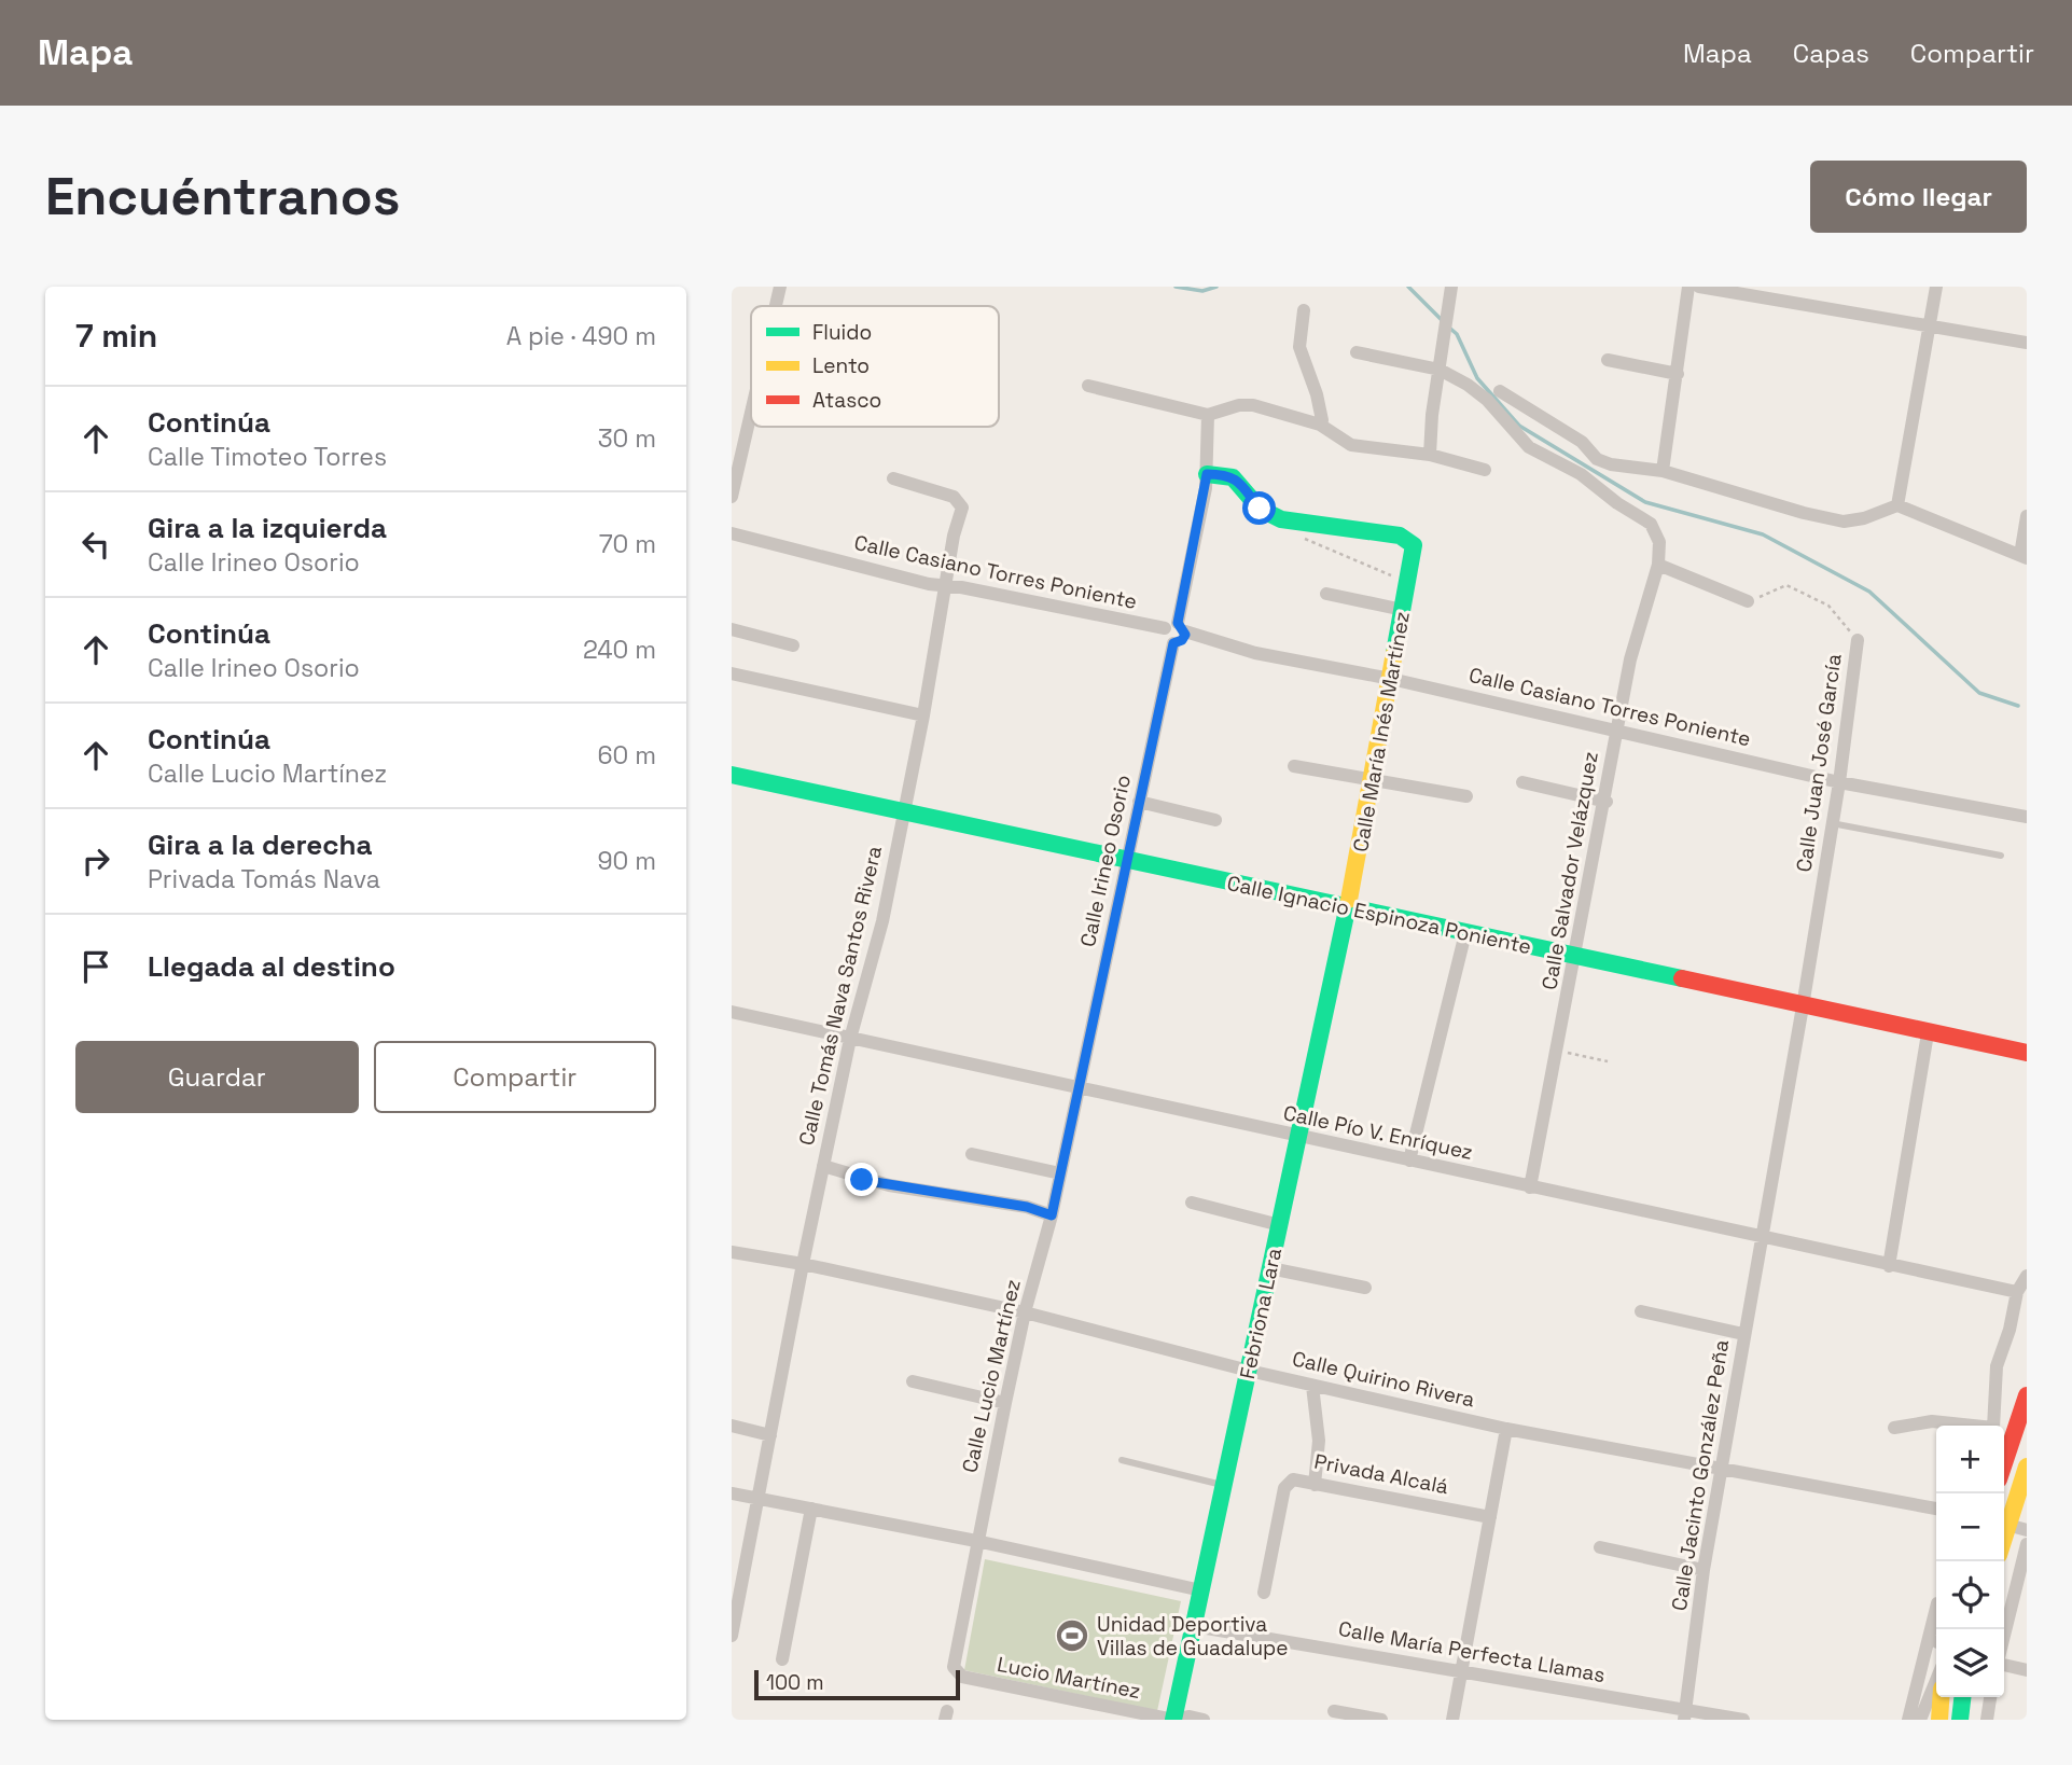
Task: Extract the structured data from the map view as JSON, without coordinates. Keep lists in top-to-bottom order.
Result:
{
  "streets": {
    "street": [
      "Calle Casiano Torres Poniente",
      "Calle María Inés Martínez",
      "Calle Juan José García",
      "Calle Irineo Osorio",
      "Calle Salvador Velázquez",
      "Calle Ignacio Espinoza Poniente",
      "Calle Tomás Nava Santos Rivera",
      "Calle Pío V. Enríquez",
      "Febriona Lara",
      "Calle Lucio Martínez",
      "Calle Quirino Rivera",
      "Privada Alcalá",
      "Calle Jacinto González Peña",
      "Calle María Perfecta Llamas",
      "Lucio Martínez"
    ]
  },
  "crossings": [
    ["Calle Casiano Torres Poniente", "Calle María Inés Martínez"],
    ["Calle Casiano Torres Poniente", "Calle Juan José García"],
    ["Calle Casiano Torres Poniente", "Calle Irineo Osorio"],
    ["Calle Casiano Torres Poniente", "Calle Salvador Velázquez"],
    ["Calle Casiano Torres Poniente", "Calle Tomás Nava Santos Rivera"],
    ["Calle María Inés Martínez", "Calle Ignacio Espinoza Poniente"],
    ["Calle María Inés Martínez", "Febriona Lara"],
    ["Calle Juan José García", "Calle Ignacio Espinoza Poniente"],
    ["Calle Juan José García", "Calle Pío V. Enríquez"],
    ["Calle Juan José García", "Calle Jacinto González Peña"],
    ["Calle Irineo Osorio", "Calle Ignacio Espinoza Poniente"],
    ["Calle Irineo Osorio", "Calle Pío V. Enríquez"],
    ["Calle Irineo Osorio", "Calle Lucio Martínez"],
    ["Calle Salvador Velázquez", "Calle Ignacio Espinoza Poniente"],
    ["Calle Salvador Velázquez", "Calle Pío V. Enríquez"],
    ["Calle Ignacio Espinoza Poniente", "Calle Tomás Nava Santos Rivera"],
    ["Calle Ignacio Espinoza Poniente", "Febriona Lara"],
    ["Calle Tomás Nava Santos Rivera", "Calle Pío V. Enríquez"],
    ["Calle Tomás Nava Santos Rivera", "Calle Quirino Rivera"],
    ["Calle Pío V. Enríquez", "Febriona Lara"],
    ["Calle Pío V. Enríquez", "Calle Lucio Martínez"],
    ["Calle Pío V. Enríquez", "Calle Jacinto González Peña"],
    ["Febriona Lara", "Calle Quirino Rivera"],
    ["Febriona Lara", "Calle María Perfecta Llamas"],
    ["Febriona Lara", "Lucio Martínez"],
    ["Calle Lucio Martínez", "Calle Quirino Rivera"],
    ["Calle Lucio Martínez", "Lucio Martínez"],
    ["Calle Quirino Rivera", "Calle Jacinto González Peña"],
    ["Calle Jacinto González Peña", "Calle María Perfecta Llamas"]
  ],
  "places": {
    "sports": ["Unidad Deportiva Villas de Guadalupe"]
  },
  "legend": ["Fluido", "Lento", "Atasco"],
  "scale_bar": "100 m",
  "page": {
    "header": "Mapa",
    "nav": ["Mapa", "Capas", "Compartir"],
    "buttons": [
      "Cómo llegar",
      ["Guardar", "Compartir"]
    ],
    "title": "Encuéntranos",
    "heading": ["7 min", "A pie · 490 m"],
    "list": [
      ["Continúa", "Calle Timoteo Torres", "30 m"],
      ["Gira a la izquierda", "Calle Irineo Osorio", "70 m"],
      ["Continúa", "Calle Irineo Osorio", "240 m"],
      ["Continúa", "Calle Lucio Martínez", "60 m"],
      ["Gira a la derecha", "Privada Tomás Nava", "90 m"],
      "Llegada al destino"
    ],
    "map_buttons": ["+", "−"],
    "scale": "100 m"
  }
}
